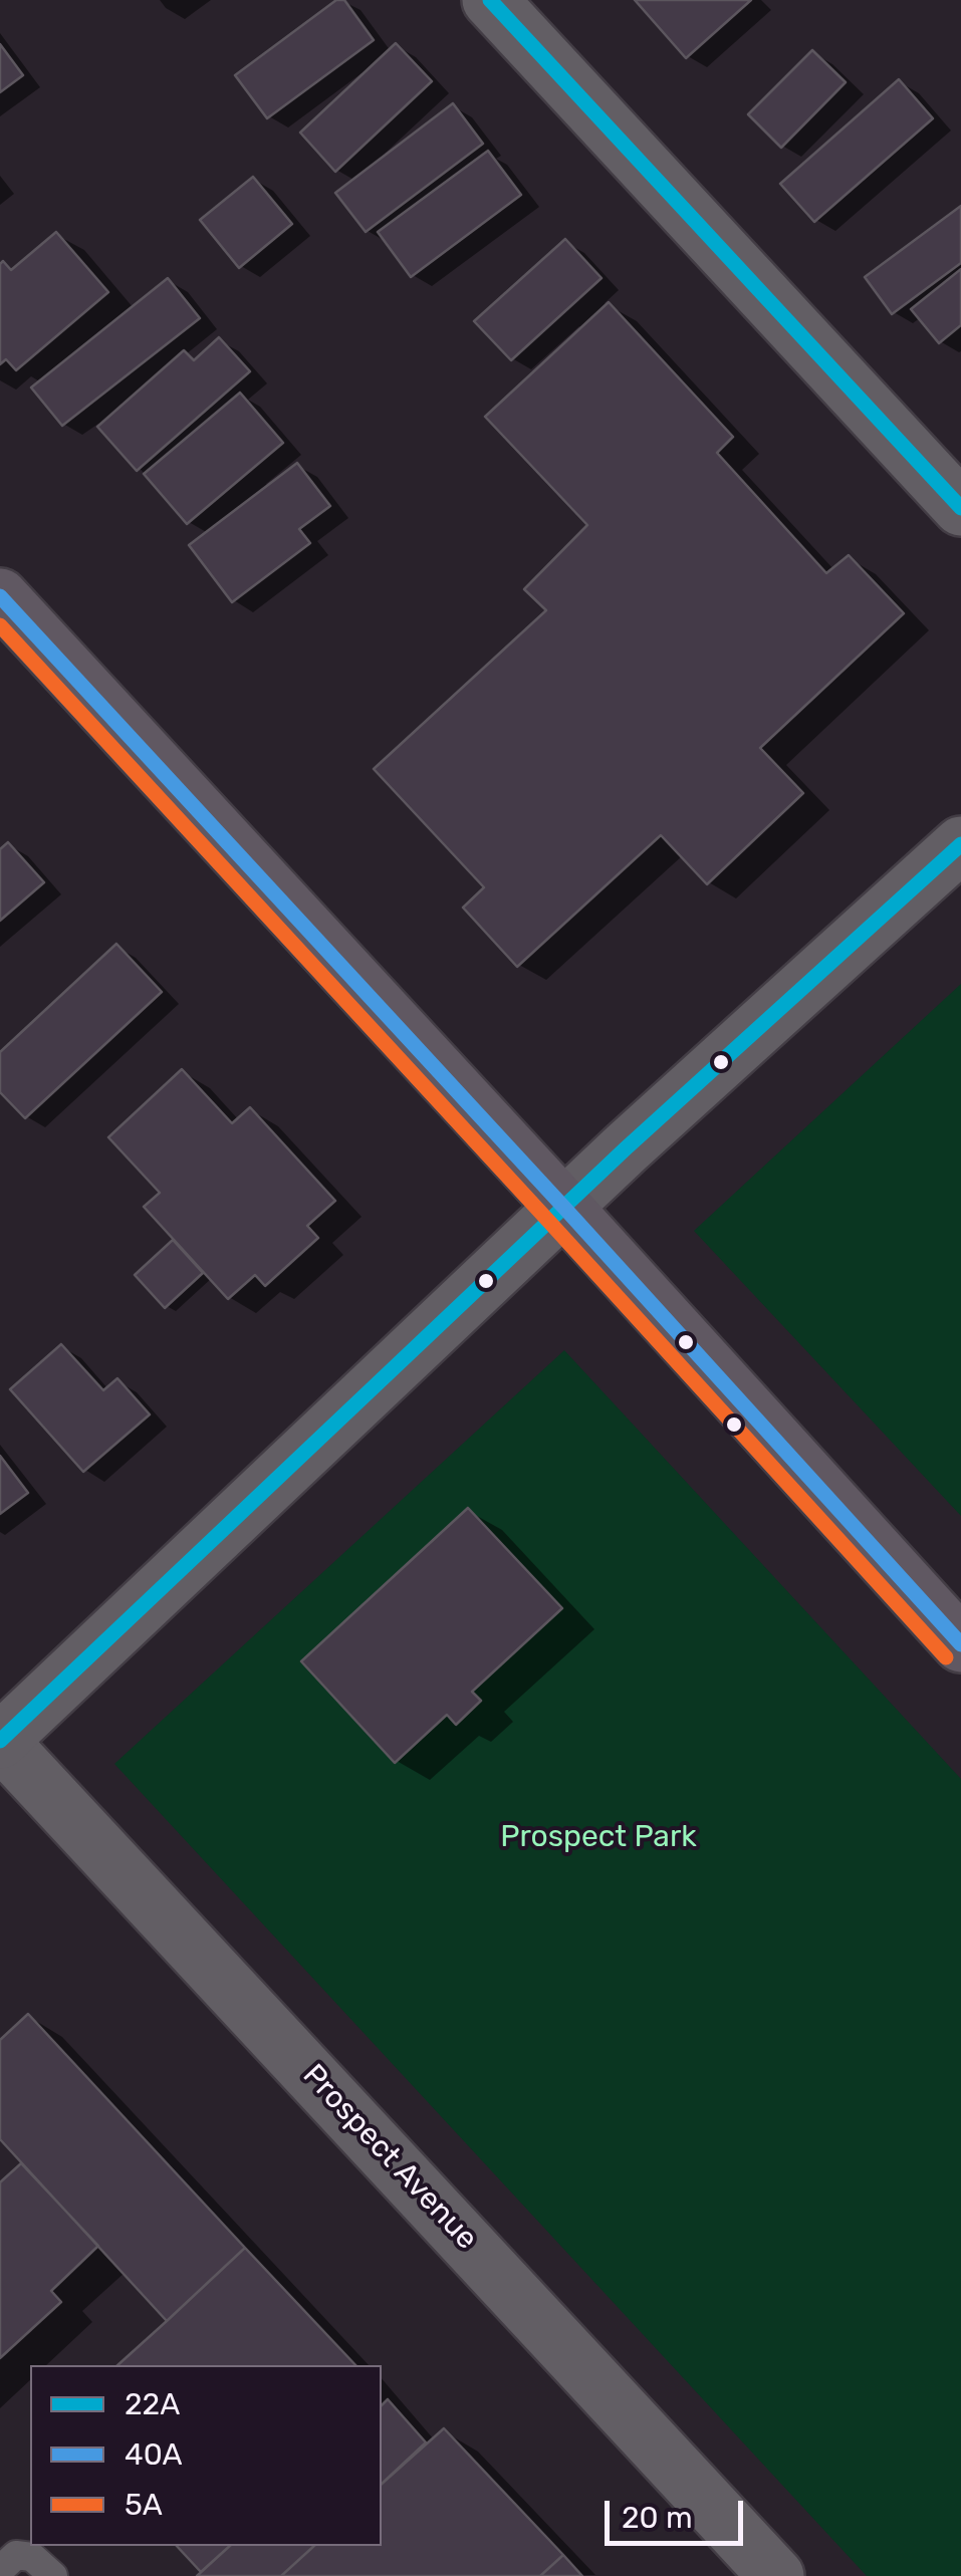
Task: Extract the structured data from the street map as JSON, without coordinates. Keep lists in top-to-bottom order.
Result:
{
  "streets": {
    "street": ["Prospect Avenue"]
  },
  "parks": ["Prospect Park"],
  "lines": ["transit line 22A", "transit line 40A", "transit line 5A"],
  "legend": ["22A", "40A", "5A"],
  "scale_bar": "20 m"
}
